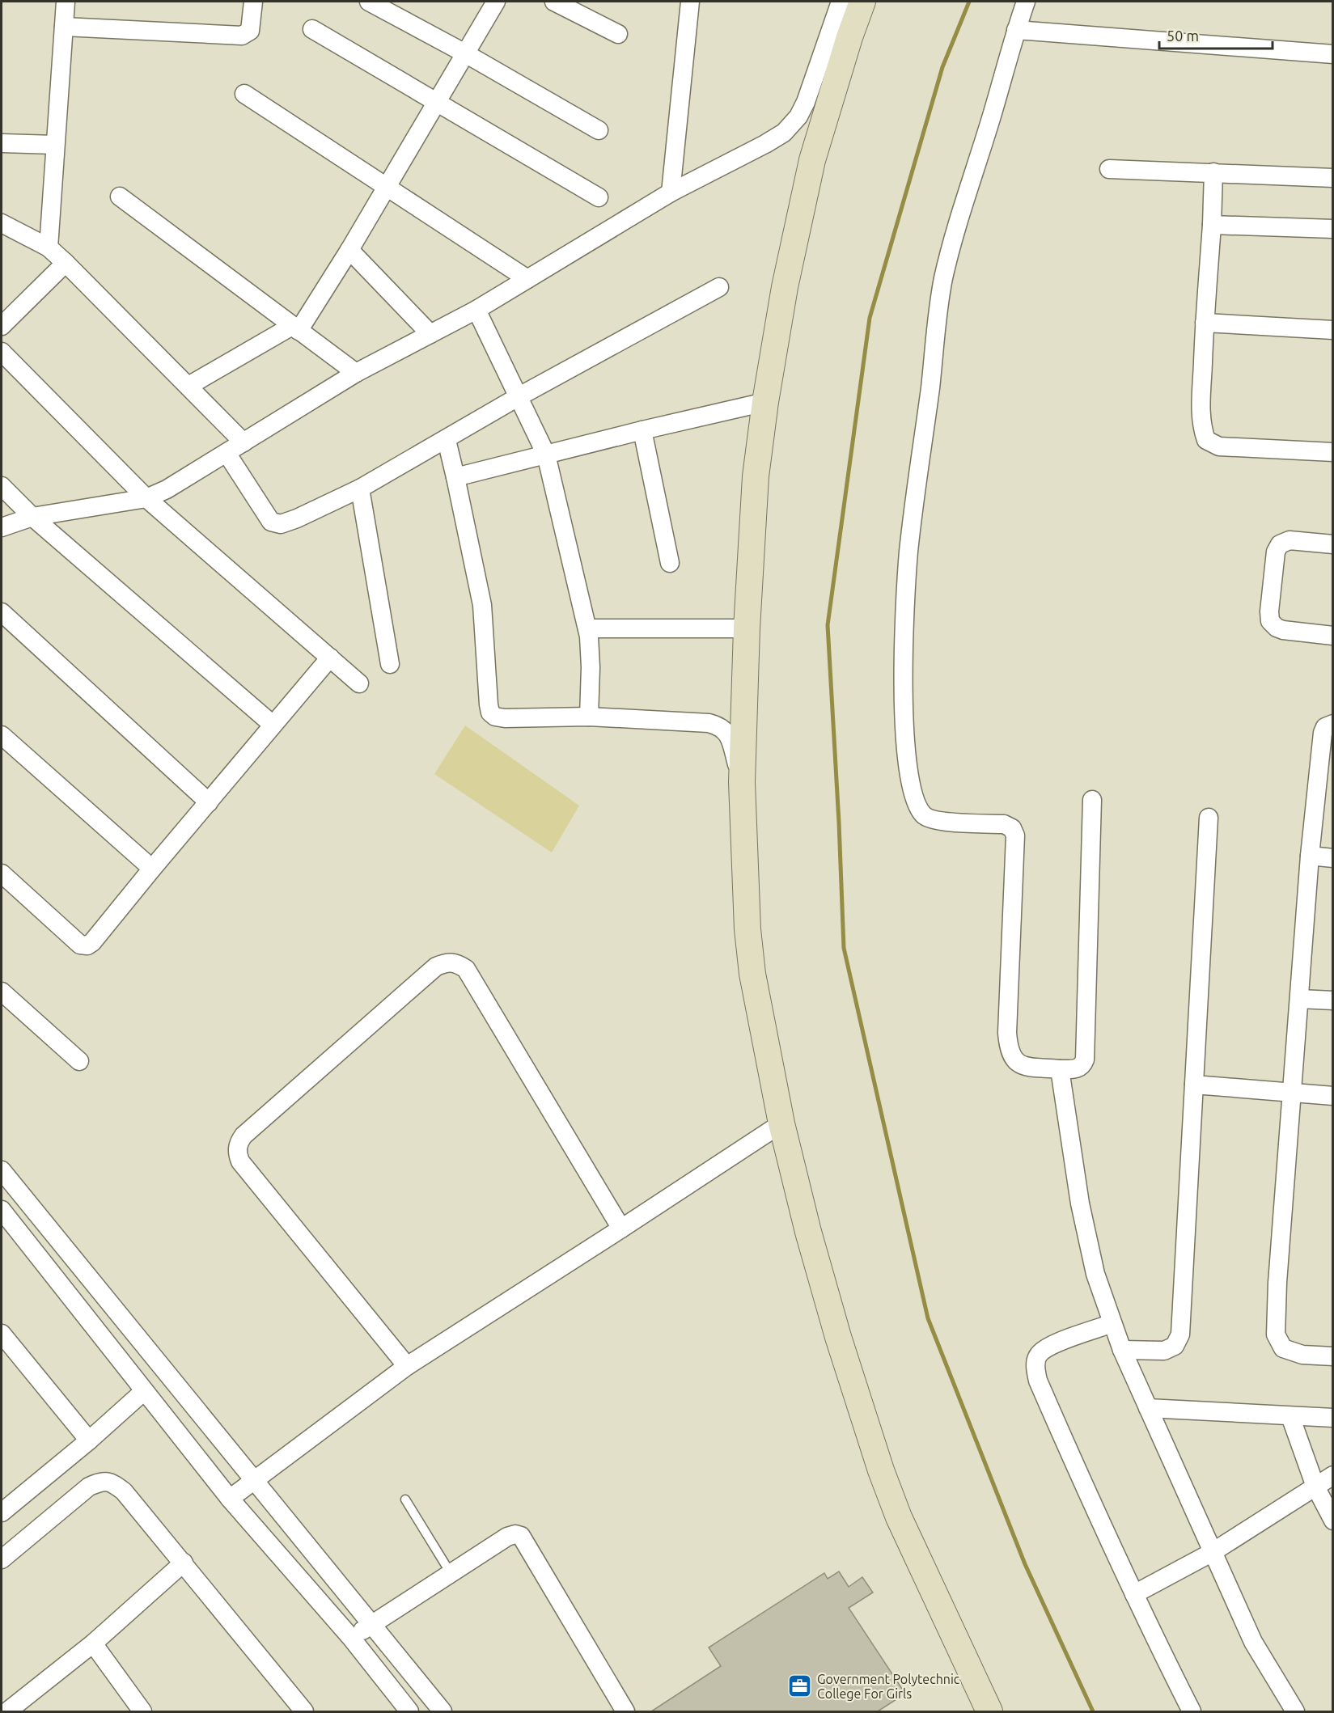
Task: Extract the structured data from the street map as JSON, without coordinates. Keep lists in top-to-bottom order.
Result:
{
  "places": {
    "office": ["Government Polytechnic College For Girls"]
  },
  "scale_bar": "50 m"
}
